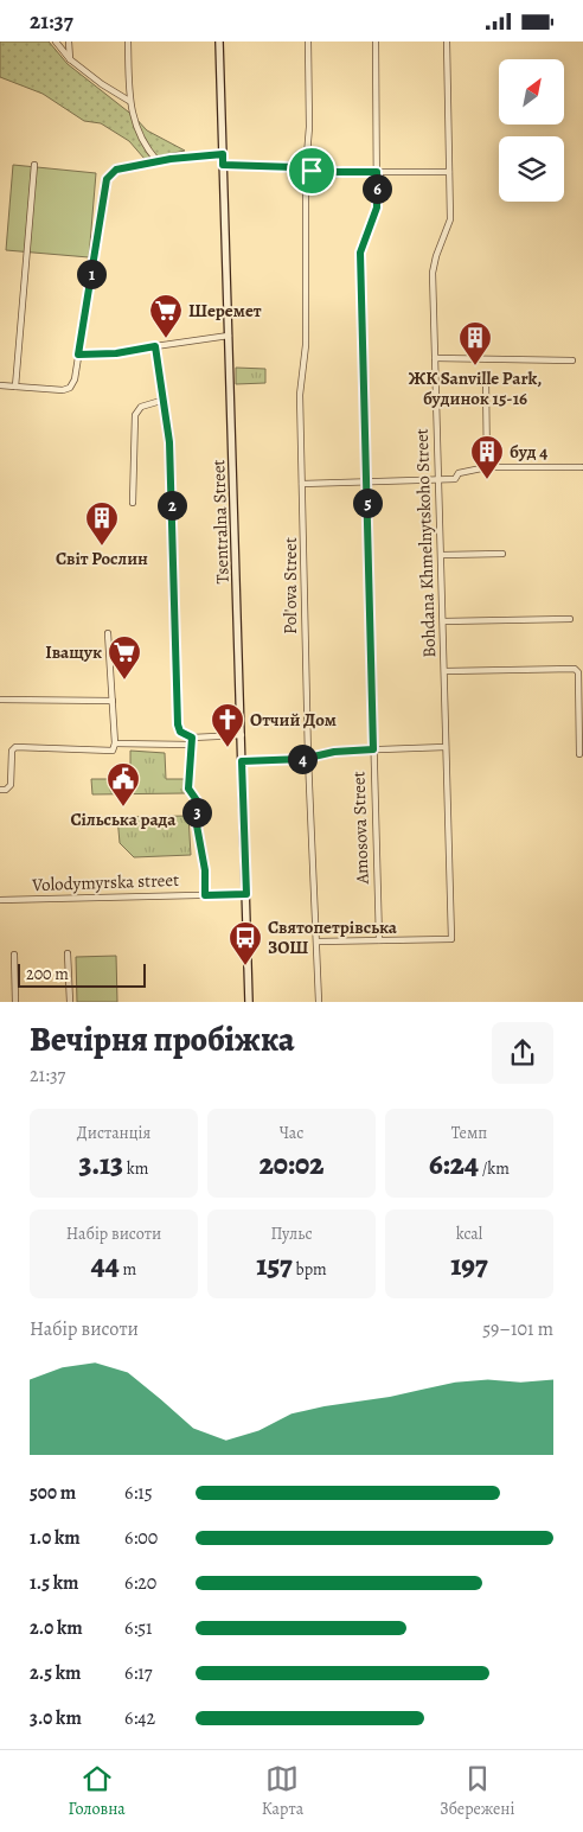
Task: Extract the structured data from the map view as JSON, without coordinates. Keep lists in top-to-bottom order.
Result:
{
  "streets": {
    "main road": ["Tsentralna Street"],
    "street": [
      "Bohdana Khmelnytskoho Street",
      "Pol'ova Street",
      "Amosova Street",
      "Volodymyrska street"
    ]
  },
  "crossings": [
    ["Tsentralna Street", "Volodymyrska street"],
    ["Bohdana Khmelnytskoho Street", "Amosova Street"]
  ],
  "places": {
    "supermarket": ["Шеремет", "Іващук"],
    "building": ["ЖК Sanville Park, будинок 15-16", "буд 4", "Світ Рослин"],
    "church": ["Отчий Дом"],
    "public building": ["Сільська рада"],
    "bus stop": ["Святопетрівська ЗОШ"]
  },
  "scale_bar": "200 m",
  "north": "top right",
  "page": {
    "status": "21:37",
    "pins": [
      "6",
      "1",
      "5",
      "2",
      "4",
      "3"
    ],
    "scale": "200 m",
    "heading": ["Вечірня пробіжка", "21:37"],
    "stats": [
      ["Дистанція", "3.13 km"],
      ["Час", "20:02"],
      ["Темп", "6:24 /km"],
      ["Набір висоти", "44 m"],
      ["Пульс", "157 bpm"],
      ["kcal", "197"]
    ],
    "chart": ["Набір висоти", "59–101 m"],
    "list": [
      {
        "name": "500 m",
        "note": "6:15"
      },
      {
        "name": "1.0 km",
        "note": "6:00"
      },
      {
        "name": "1.5 km",
        "note": "6:20"
      },
      {
        "name": "2.0 km",
        "note": "6:51"
      },
      {
        "name": "2.5 km",
        "note": "6:17"
      },
      {
        "name": "3.0 km",
        "note": "6:42"
      }
    ],
    "tabs": ["Головна", "Карта", "Збережені"]
  }
}
